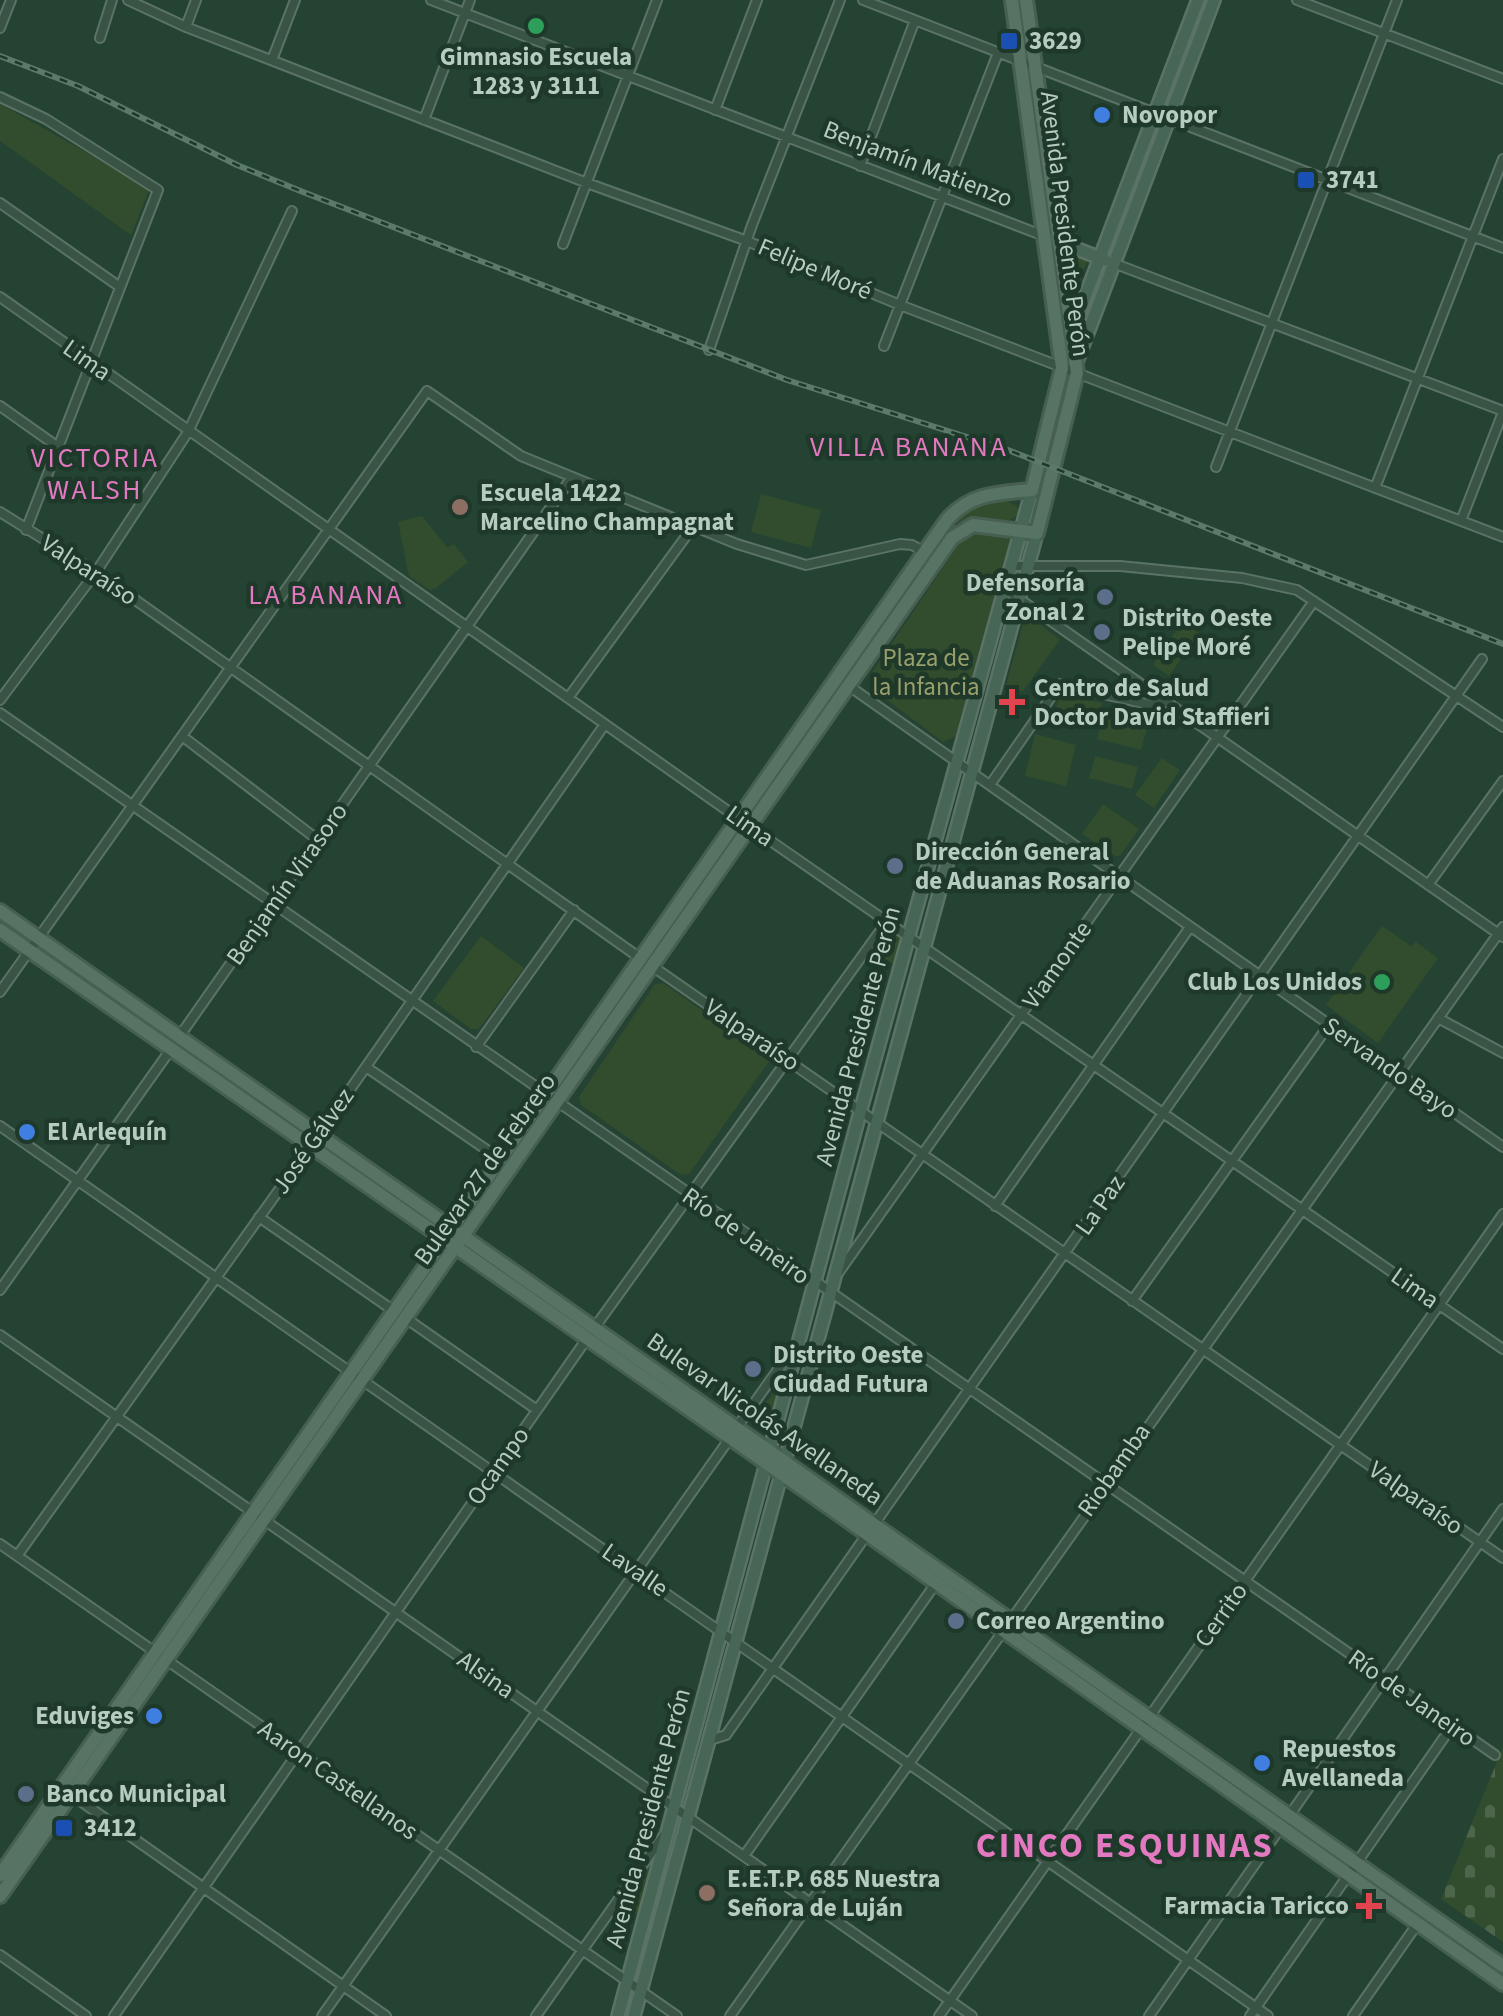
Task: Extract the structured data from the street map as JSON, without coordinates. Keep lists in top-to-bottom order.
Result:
{
  "streets": {
    "main road": [
      "Benjamín Matienzo",
      "Avenida Presidente Perón",
      "Bulevar 27 de Febrero",
      "Bulevar Nicolás Avellaneda"
    ],
    "street": [
      "Felipe Moré",
      "Lima",
      "Valparaíso",
      "Benjamín Virasoro",
      "Viamonte",
      "Servando Bayo",
      "José Gálvez",
      "La Paz",
      "Río de Janeiro",
      "Ocampo",
      "Riobamba",
      "Lavalle",
      "Cerrito",
      "Alsina",
      "Aaron Castellanos"
    ]
  },
  "crossings": [
    ["Benjamín Matienzo", "Avenida Presidente Perón"],
    ["Avenida Presidente Perón", "Felipe Moré"],
    ["Avenida Presidente Perón", "Lima"],
    ["Avenida Presidente Perón", "Valparaíso"],
    ["Avenida Presidente Perón", "Viamonte"],
    ["Avenida Presidente Perón", "Servando Bayo"],
    ["Avenida Presidente Perón", "Bulevar 27 de Febrero"],
    ["Avenida Presidente Perón", "La Paz"],
    ["Avenida Presidente Perón", "Río de Janeiro"],
    ["Avenida Presidente Perón", "Bulevar Nicolás Avellaneda"],
    ["Avenida Presidente Perón", "Lavalle"],
    ["Avenida Presidente Perón", "Alsina"],
    ["Avenida Presidente Perón", "Aaron Castellanos"],
    ["Lima", "Benjamín Virasoro"],
    ["Lima", "Viamonte"],
    ["Lima", "José Gálvez"],
    ["Lima", "Bulevar 27 de Febrero"],
    ["Lima", "La Paz"],
    ["Lima", "Ocampo"],
    ["Lima", "Riobamba"],
    ["Lima", "Cerrito"],
    ["Valparaíso", "Benjamín Virasoro"],
    ["Valparaíso", "Viamonte"],
    ["Valparaíso", "José Gálvez"],
    ["Valparaíso", "Bulevar 27 de Febrero"],
    ["Valparaíso", "La Paz"],
    ["Valparaíso", "Ocampo"],
    ["Valparaíso", "Riobamba"],
    ["Valparaíso", "Cerrito"],
    ["Benjamín Virasoro", "Río de Janeiro"],
    ["Benjamín Virasoro", "Bulevar Nicolás Avellaneda"],
    ["Benjamín Virasoro", "Lavalle"],
    ["Viamonte", "Servando Bayo"],
    ["Servando Bayo", "Bulevar 27 de Febrero"],
    ["Servando Bayo", "La Paz"],
    ["Servando Bayo", "Riobamba"],
    ["José Gálvez", "Río de Janeiro"],
    ["José Gálvez", "Bulevar Nicolás Avellaneda"],
    ["José Gálvez", "Lavalle"],
    ["José Gálvez", "Alsina"],
    ["José Gálvez", "Aaron Castellanos"],
    ["Bulevar 27 de Febrero", "Río de Janeiro"],
    ["Bulevar 27 de Febrero", "Bulevar Nicolás Avellaneda"],
    ["Bulevar 27 de Febrero", "Lavalle"],
    ["Bulevar 27 de Febrero", "Alsina"],
    ["Bulevar 27 de Febrero", "Aaron Castellanos"],
    ["La Paz", "Río de Janeiro"],
    ["La Paz", "Bulevar Nicolás Avellaneda"],
    ["La Paz", "Lavalle"],
    ["Río de Janeiro", "Ocampo"],
    ["Río de Janeiro", "Riobamba"],
    ["Río de Janeiro", "Cerrito"],
    ["Bulevar Nicolás Avellaneda", "Ocampo"],
    ["Bulevar Nicolás Avellaneda", "Riobamba"],
    ["Bulevar Nicolás Avellaneda", "Cerrito"],
    ["Ocampo", "Lavalle"],
    ["Ocampo", "Alsina"],
    ["Ocampo", "Aaron Castellanos"],
    ["Riobamba", "Lavalle"],
    ["Riobamba", "Alsina"],
    ["Lavalle", "Cerrito"],
    ["Cerrito", "Alsina"]
  ],
  "districts": [
    "VILLA BANANA",
    "VICTORIA WALSH",
    "LA BANANA",
    "CINCO ESQUINAS"
  ],
  "parks": ["Plaza de la Infancia"],
  "places": {
    "other": [
      "Gimnasio Escuela 1283 y 3111",
      "Novopor",
      "Escuela 1422 Marcelino Champagnat",
      "Defensoría Zonal 2",
      "Distrito Oeste Pelipe Moré",
      "Dirección General de Aduanas Rosario",
      "Club Los Unidos",
      "El Arlequín",
      "Distrito Oeste Ciudad Futura",
      "Correo Argentino",
      "Eduviges",
      "Repuestos Avellaneda",
      "Banco Municipal",
      "E.E.T.P. 685 Nuestra Señora de Luján"
    ],
    "transit": ["3629", "3741", "3412"],
    "health": ["Centro de Salud Doctor David Staffieri", "Farmacia Taricco"]
  }
}
